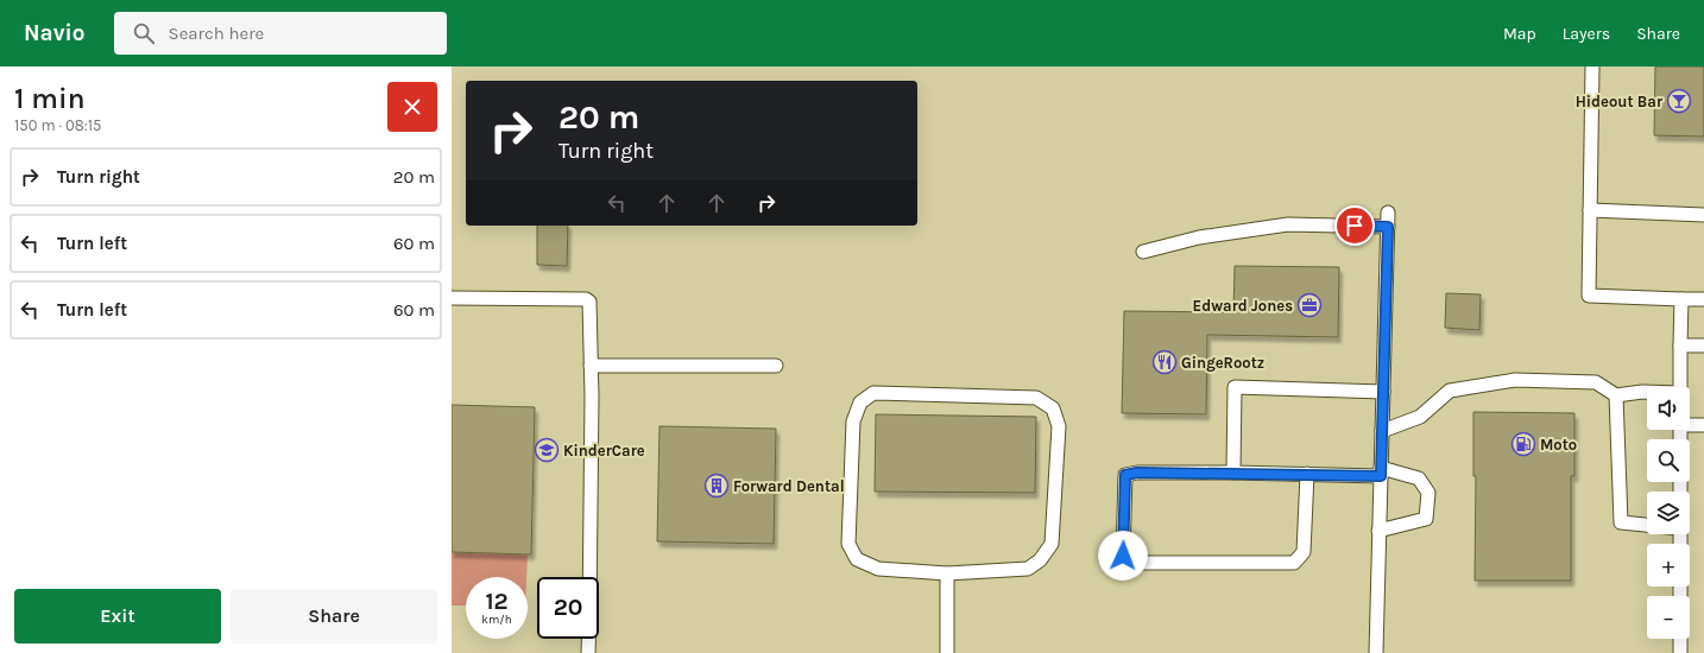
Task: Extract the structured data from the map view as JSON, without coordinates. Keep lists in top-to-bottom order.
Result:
{
  "places": {
    "bar": ["Hideout Bar"],
    "office": ["Edward Jones"],
    "restaurant": ["GingeRootz"],
    "fuel station": ["Moto"],
    "school or university": ["KinderCare"],
    "building": ["Forward Dental"]
  },
  "page": {
    "header": "Navio",
    "search": "Search here",
    "nav": ["Map", "Layers", "Share"],
    "heading": ["1 min", "150 m · 08:15"],
    "turn": ["20 m", "Turn right"],
    "list": [
      {
        "name": "Turn right",
        "value": "20 m"
      },
      {
        "name": "Turn left",
        "value": "60 m"
      },
      {
        "name": "Turn left",
        "value": "60 m"
      }
    ],
    "map_buttons": ["+", "−"],
    "speed": "12 km/h",
    "limit": "20",
    "buttons": ["Exit", "Share"]
  }
}
